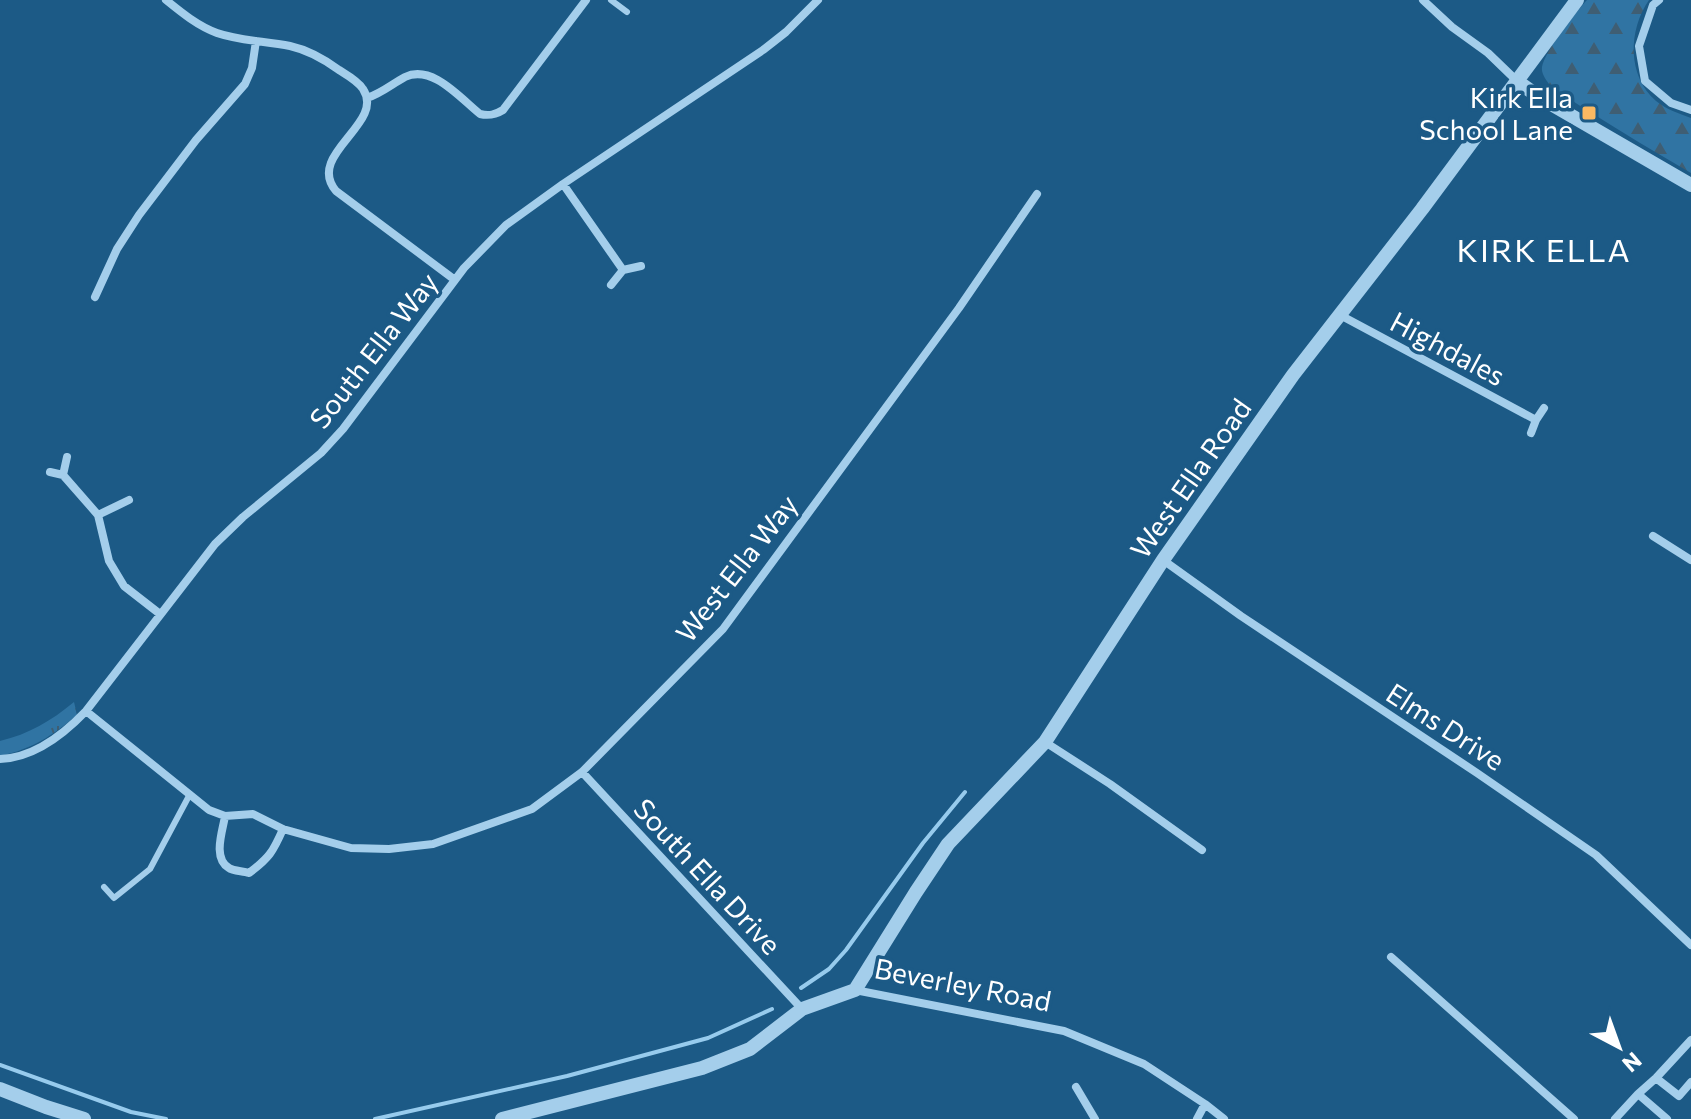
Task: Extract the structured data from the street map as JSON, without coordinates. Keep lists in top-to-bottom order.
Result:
{
  "streets": {
    "street": [
      "Highdales",
      "South Ella Way",
      "West Ella Road",
      "West Ella Way",
      "Elms Drive",
      "South Ella Drive",
      "Beverley Road"
    ]
  },
  "crossings": [
    ["Highdales", "West Ella Road"],
    ["South Ella Way", "West Ella Way"],
    ["West Ella Road", "Elms Drive"],
    ["West Ella Road", "Beverley Road"],
    ["West Ella Way", "South Ella Drive"],
    ["South Ella Drive", "Beverley Road"]
  ],
  "districts": ["KIRK ELLA"],
  "places": {
    "transit": ["Kirk Ella School Lane"]
  },
  "north": "bottom right"
}
